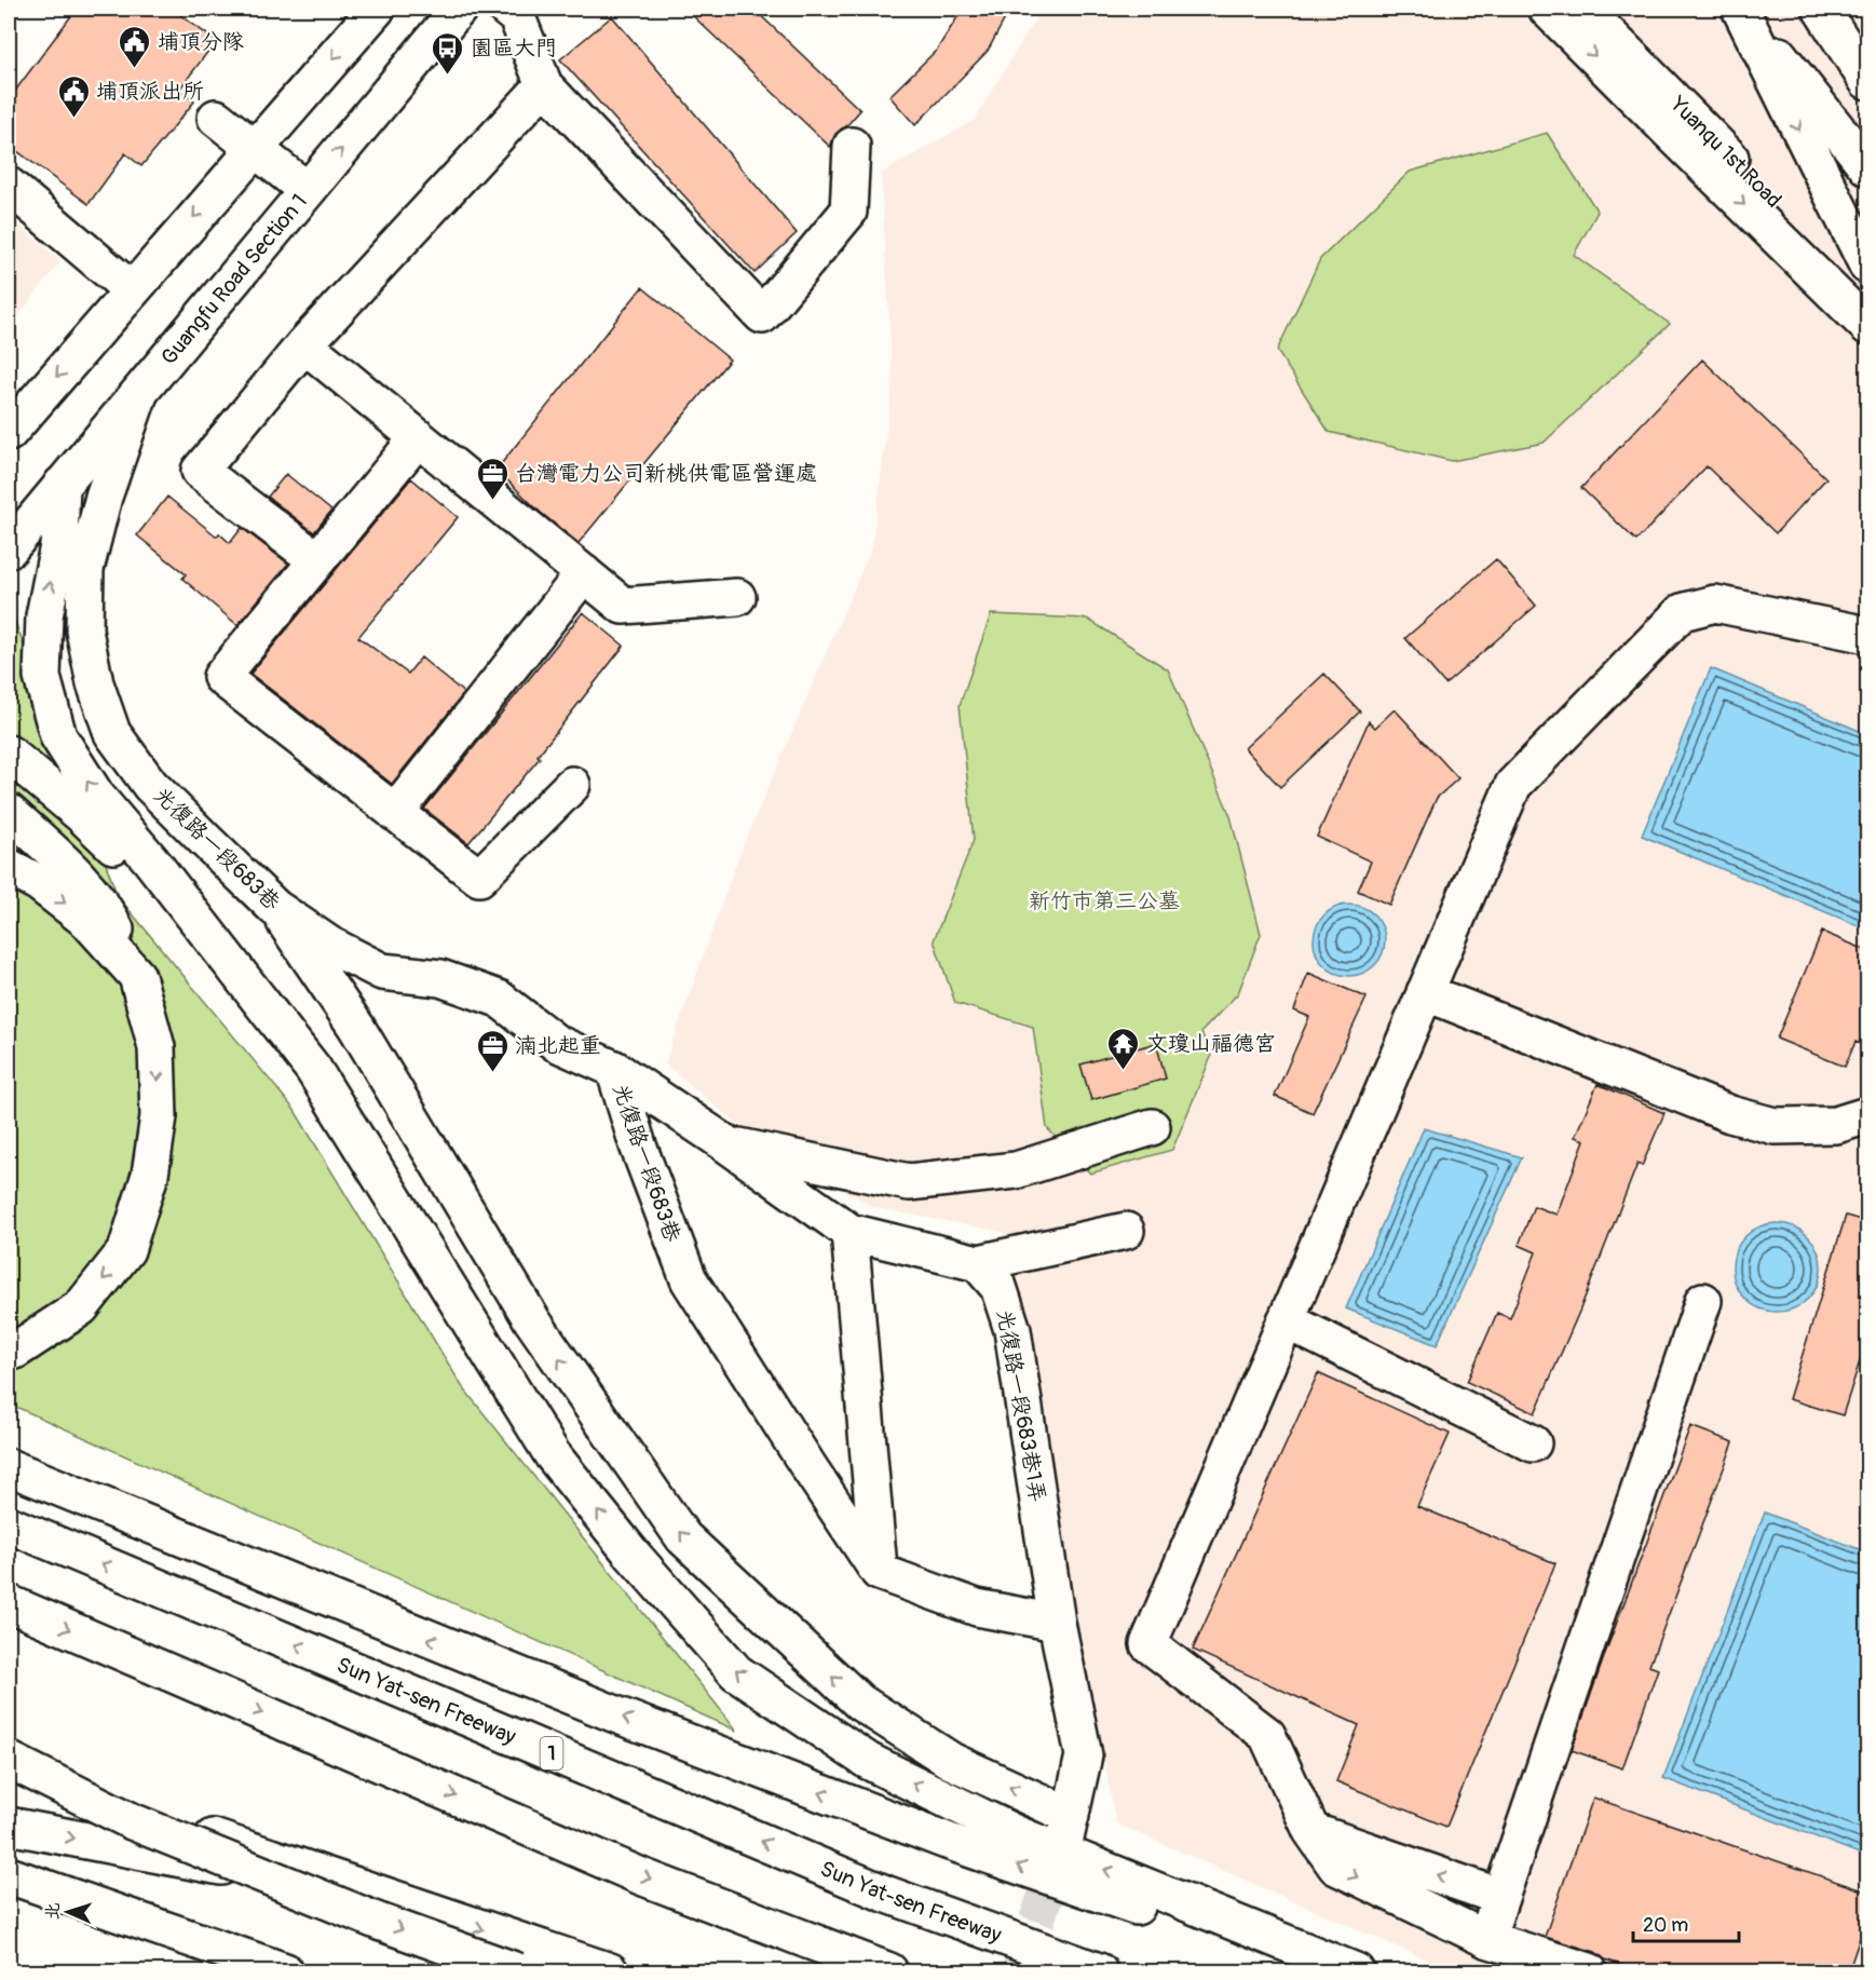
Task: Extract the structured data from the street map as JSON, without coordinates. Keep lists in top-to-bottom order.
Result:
{
  "streets": {
    "main road": [
      "Yuanqu 1st Road",
      "Guangfu Road Section 1",
      "光復路一段683巷",
      "光復路一段683巷1弄",
      "Sun Yat-sen Freeway",
      "1"
    ]
  },
  "crossings": [
    ["Guangfu Road Section 1", "光復路一段683巷"]
  ],
  "parks": ["新竹市第三公墓"],
  "places": {
    "public building": ["埔頂分隊", "埔頂派出所"],
    "bus stop": ["園區大門"],
    "office": ["台灣電力公司新桃供電區營運處", "湳北起重"],
    "temple": ["文瓊山福德宫"]
  },
  "scale_bar": "20 m",
  "north": "left"
}
